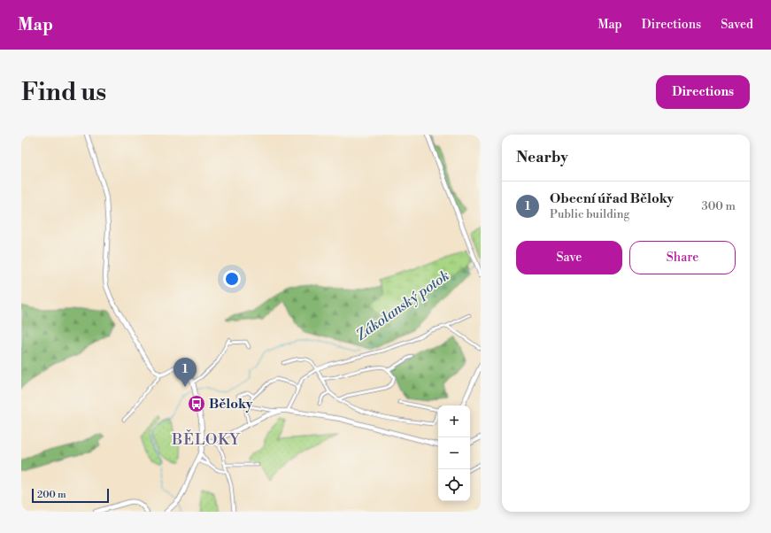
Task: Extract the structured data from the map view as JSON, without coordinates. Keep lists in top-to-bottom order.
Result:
{
  "districts": ["BĚLOKY"],
  "water": ["Zákolanský potok"],
  "places": {
    "bus stop": ["Běloky"]
  },
  "scale_bar": "200 m",
  "page": {
    "header": "Map",
    "nav": ["Map", "Directions", "Saved"],
    "buttons": [
      "Directions",
      ["Save", "Share"]
    ],
    "title": "Find us",
    "heading": "Nearby",
    "list": [
      {
        "mark": "1",
        "name": "Obecní úřad Běloky",
        "note": "Public building",
        "value": "300 m"
      }
    ],
    "pins": "1",
    "map_buttons": ["+", "−"],
    "scale": "200 m"
  }
}
